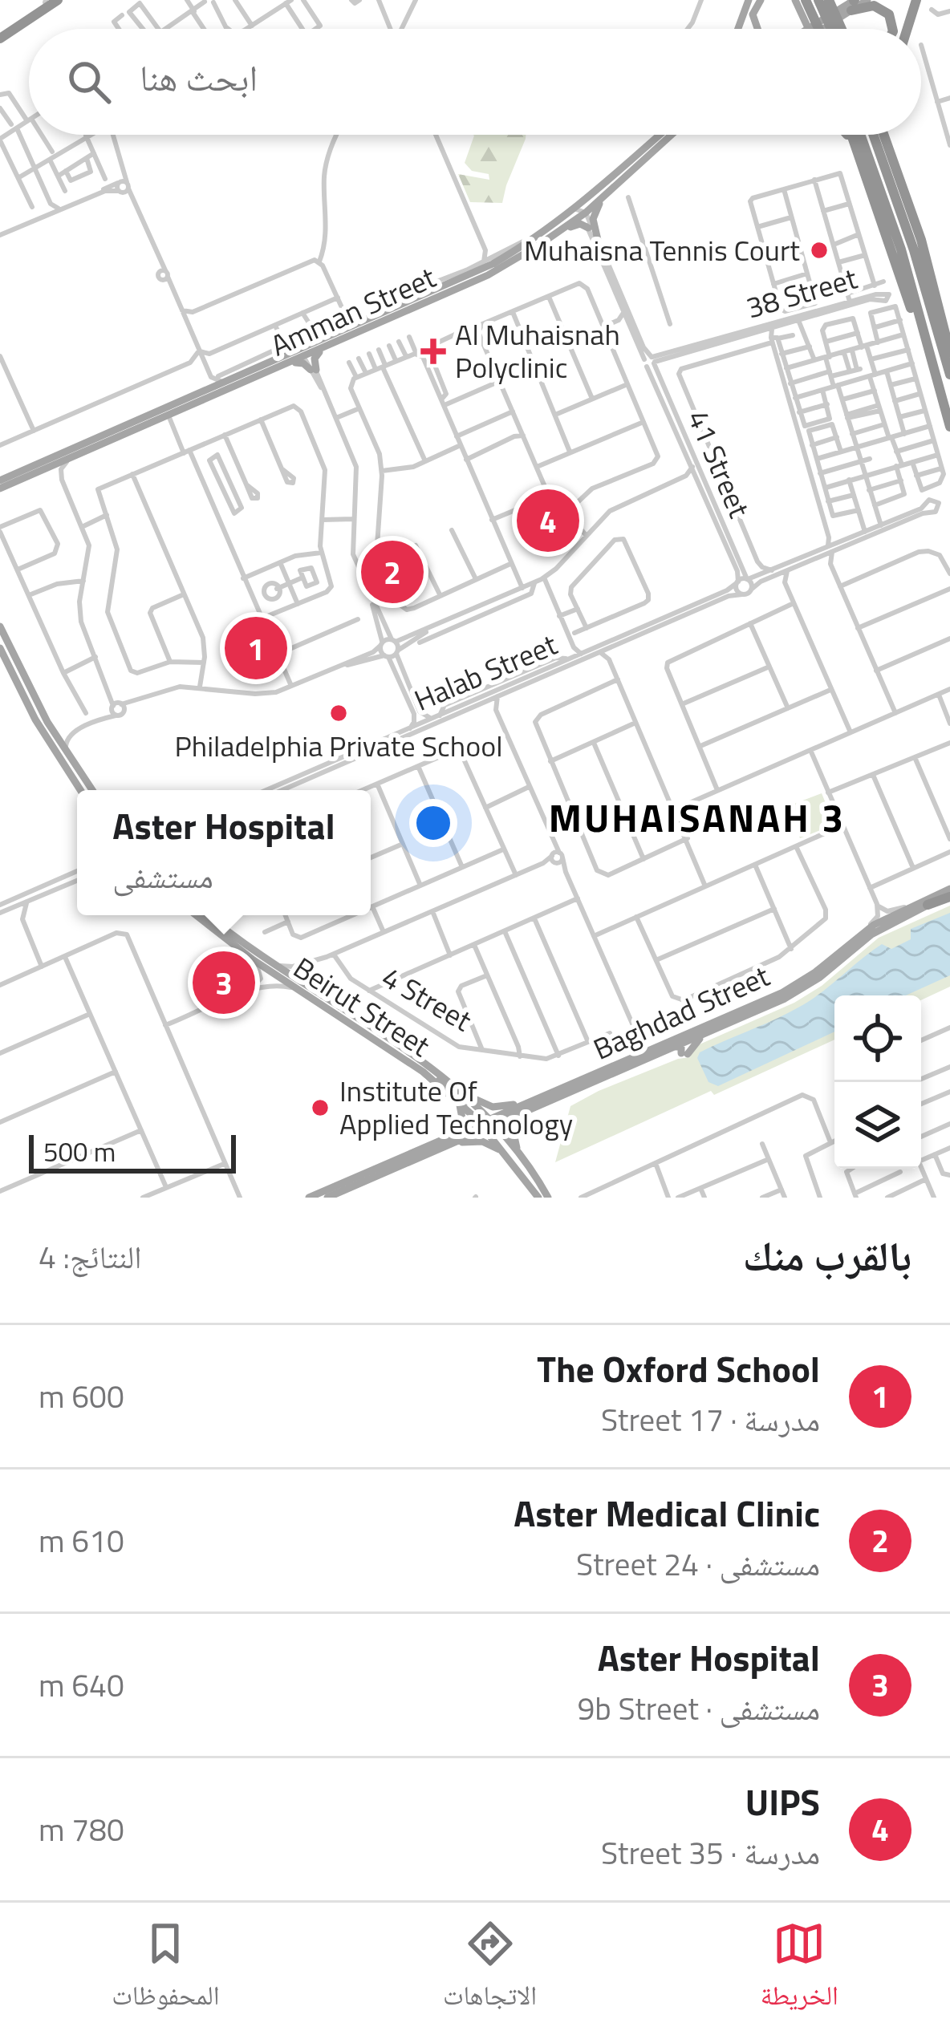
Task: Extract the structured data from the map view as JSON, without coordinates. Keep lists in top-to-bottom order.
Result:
{
  "streets": {
    "main road": ["Amman Street", "Beirut Street", "Baghdad Street"],
    "street": [
      "38 Street",
      "41 Street",
      "Halab Street",
      "4 Street"
    ]
  },
  "crossings": [
    ["38 Street", "41 Street"],
    ["Amman Street", "41 Street"],
    ["41 Street", "Halab Street"],
    ["Beirut Street", "Baghdad Street"]
  ],
  "districts": ["MUHAISANAH 3"],
  "places": {
    "other": ["Muhaisna Tennis Court", "Philadelphia Private School", "Institute Of Applied Technology"],
    "health": ["Al Muhaisnah Polyclinic"]
  },
  "scale_bar": "500 m",
  "page": {
    "search": "ابحث هنا",
    "pins": [
      "4",
      "2",
      "1",
      "3"
    ],
    "popup": ["Aster Hospital", "مستشفى"],
    "scale": "500 m",
    "heading": ["بالقرب منك", "النتائج: 4"],
    "list": [
      {
        "mark": "1",
        "name": "The Oxford School",
        "note": "مدرسة · 17 Street",
        "value": "600 m"
      },
      {
        "mark": "2",
        "name": "Aster Medical Clinic",
        "note": "مستشفى · 24 Street",
        "value": "610 m"
      },
      {
        "mark": "3",
        "name": "Aster Hospital",
        "note": "مستشفى · 9b Street",
        "value": "640 m"
      },
      {
        "mark": "4",
        "name": "UIPS",
        "note": "مدرسة · 35 Street",
        "value": "780 m"
      }
    ],
    "nav": ["الخريطة", "الاتجاهات", "المحفوظات"]
  }
}
